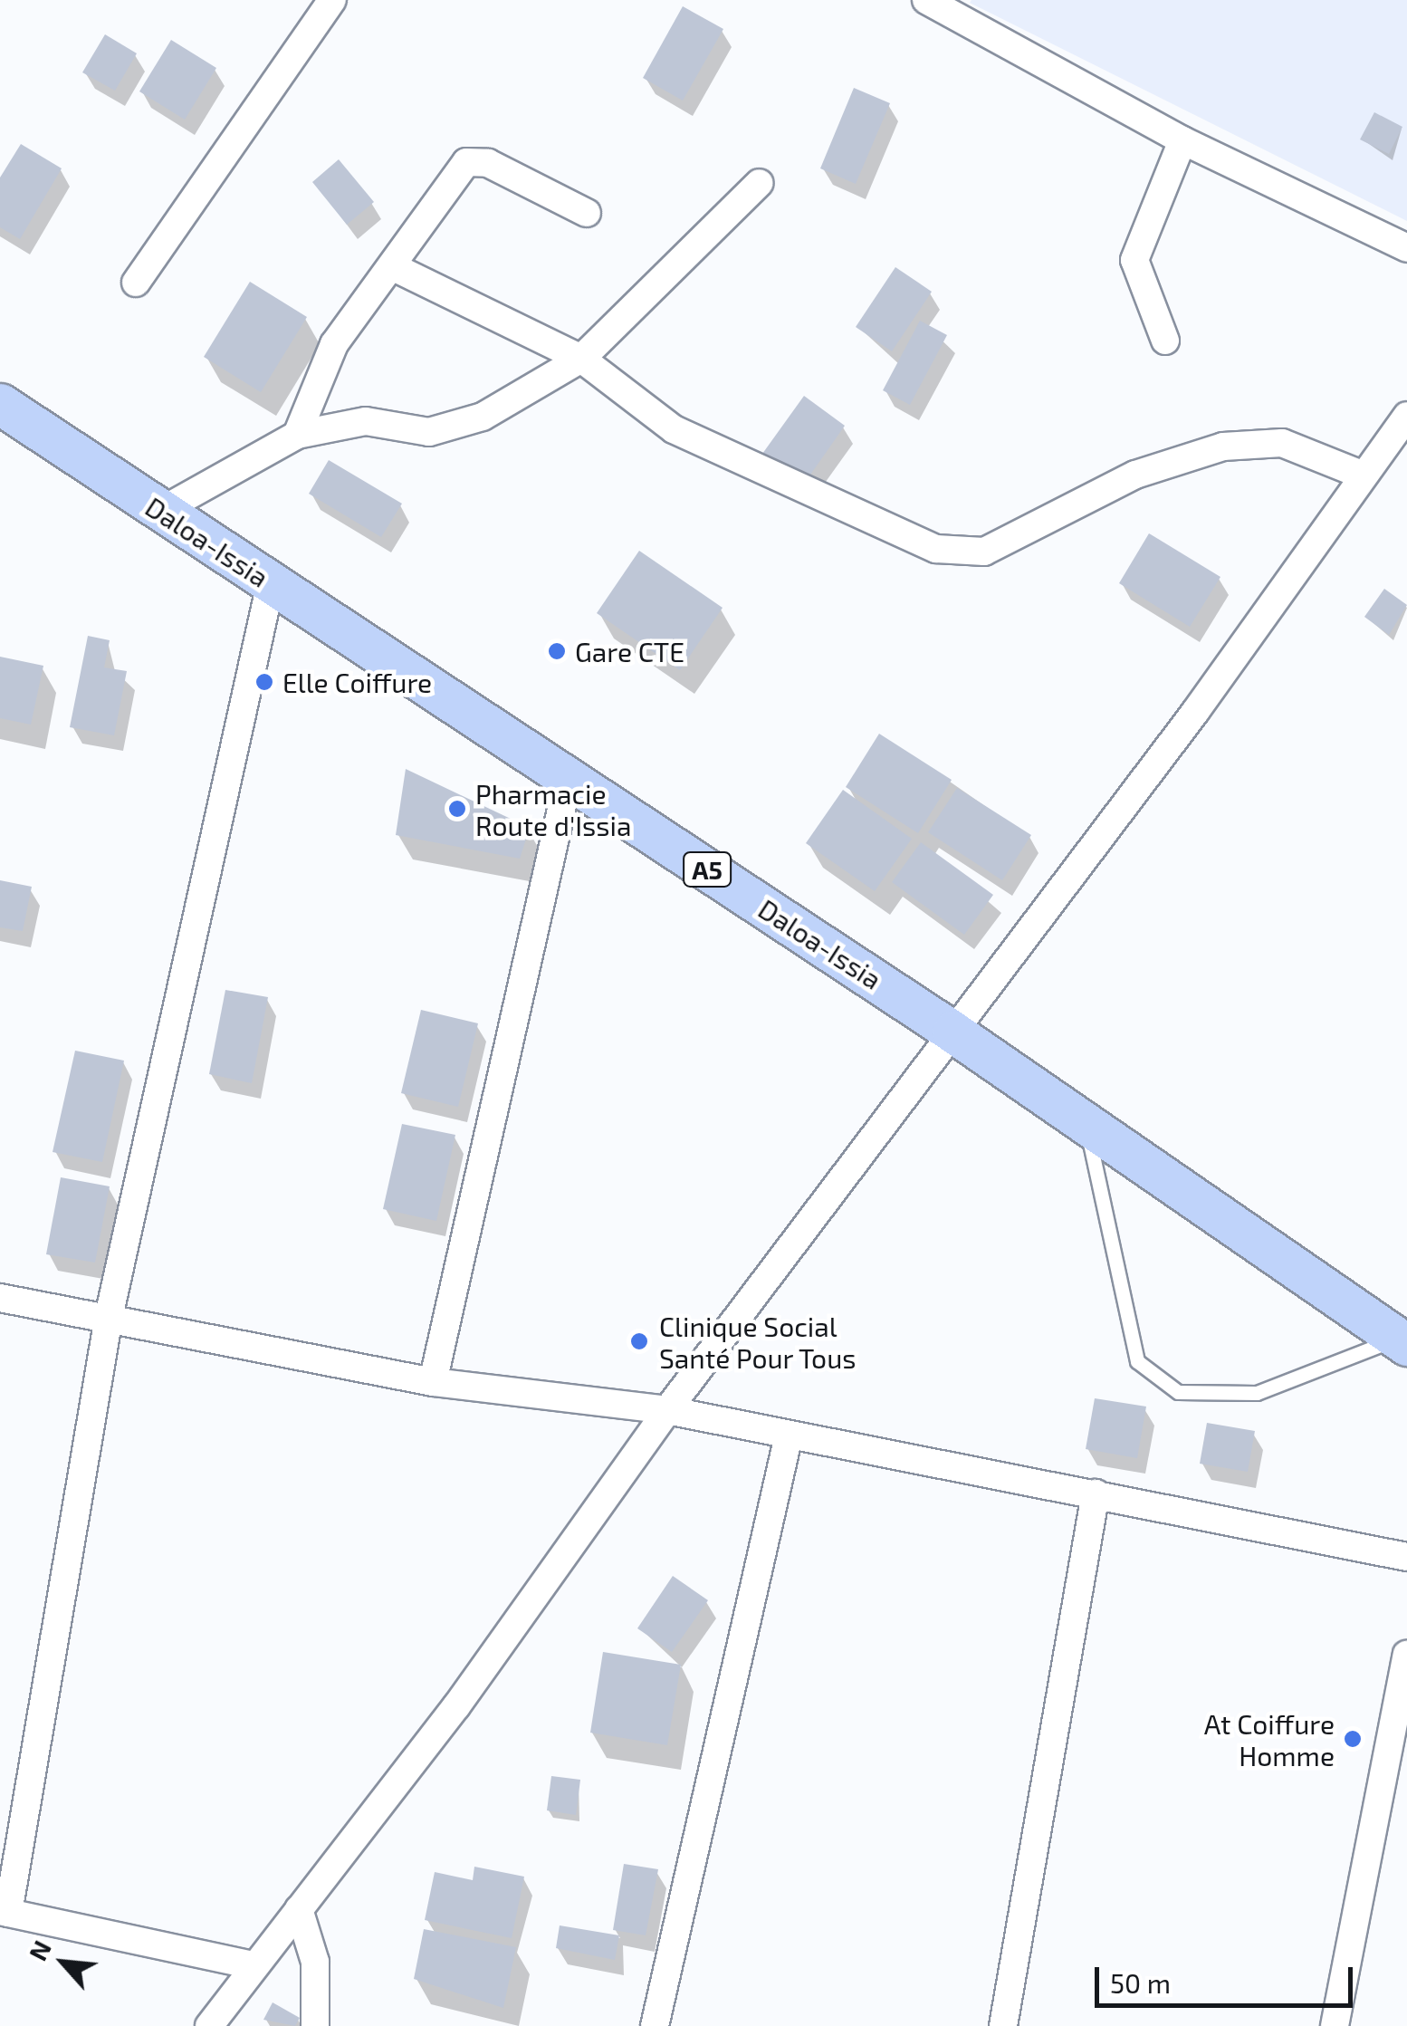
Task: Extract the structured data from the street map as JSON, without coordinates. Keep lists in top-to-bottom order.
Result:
{
  "streets": {
    "main road": ["Daloa-Issia", "A5"]
  },
  "places": [
    "Gare CTE",
    "Elle Coiffure",
    "Pharmacie Route d'Issia",
    "Clinique Social Santé Pour Tous",
    "At Coiffure Homme"
  ],
  "scale_bar": "50 m",
  "north": "top left"
}
